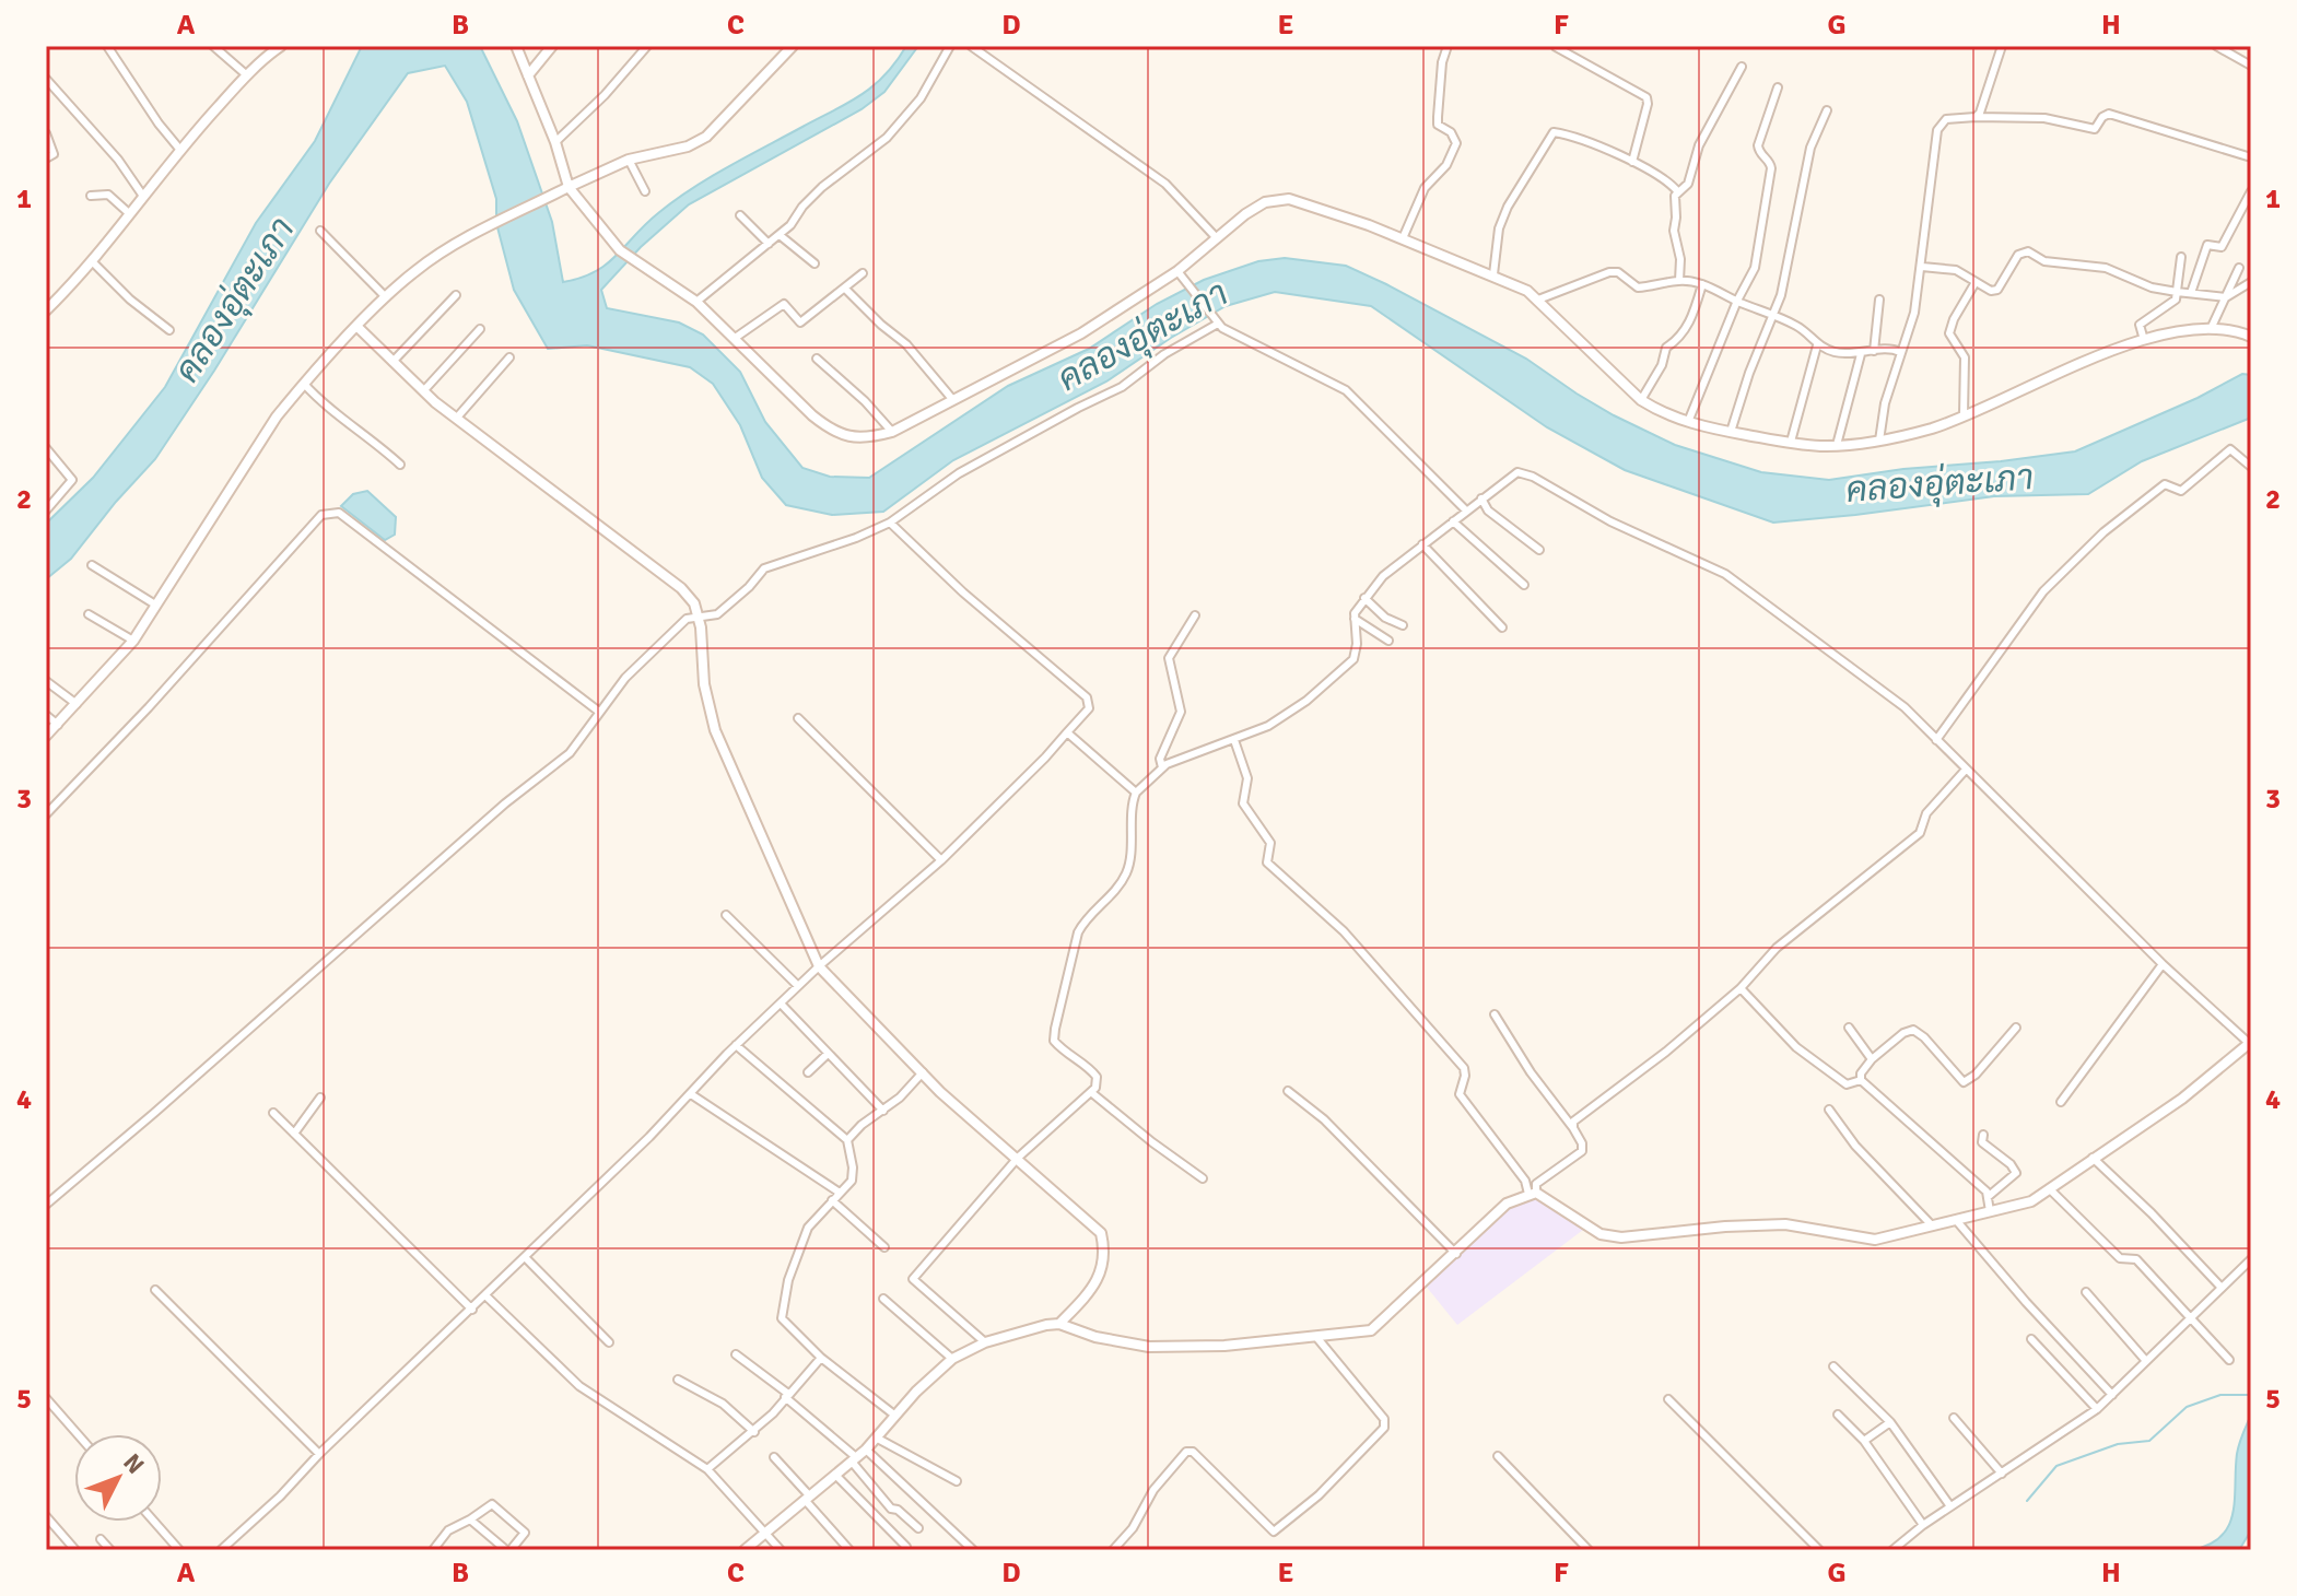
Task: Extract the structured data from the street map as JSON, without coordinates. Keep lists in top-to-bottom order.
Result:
{
  "water": ["คลองอุ่ตะเภา"],
  "north": "top right",
  "grid": {
    "columns": [
      "A",
      "B",
      "C",
      "D",
      "E",
      "F",
      "G",
      "H"
    ],
    "rows": [
      "1",
      "2",
      "3",
      "4",
      "5"
    ]
  }
}
